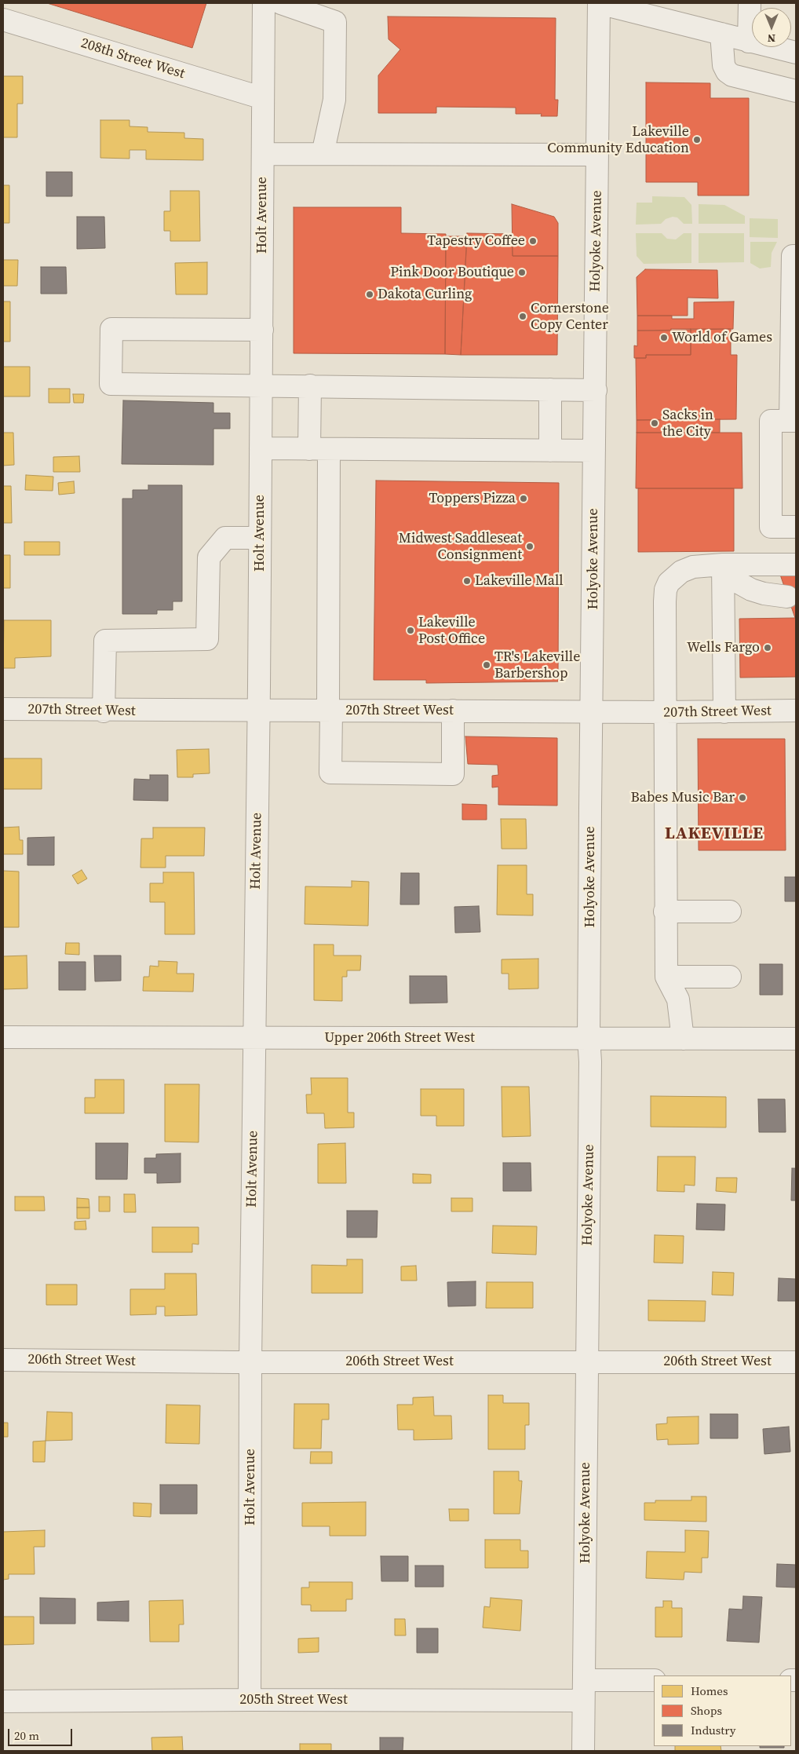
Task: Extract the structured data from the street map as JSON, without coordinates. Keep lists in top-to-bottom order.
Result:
{
  "streets": {
    "street": [
      "208th Street West",
      "Holt Avenue",
      "Holyoke Avenue",
      "207th Street West",
      "Upper 206th Street West",
      "206th Street West",
      "205th Street West"
    ]
  },
  "crossings": [
    ["208th Street West", "Holt Avenue"],
    ["Holt Avenue", "207th Street West"],
    ["Holt Avenue", "Upper 206th Street West"],
    ["Holt Avenue", "206th Street West"],
    ["Holt Avenue", "205th Street West"],
    ["Holyoke Avenue", "207th Street West"],
    ["Holyoke Avenue", "Upper 206th Street West"],
    ["Holyoke Avenue", "206th Street West"],
    ["Holyoke Avenue", "205th Street West"]
  ],
  "districts": ["LAKEVILLE"],
  "places": [
    "Lakeville Community Education",
    "Tapestry Coffee",
    "Pink Door Boutique",
    "Dakota Curling",
    "Cornerstone Copy Center",
    "World of Games",
    "Sacks in the City",
    "Toppers Pizza",
    "Midwest Saddleseat Consignment",
    "Lakeville Mall",
    "Lakeville Post Office",
    "Wells Fargo",
    "TR's Lakeville Barbershop",
    "Babes Music Bar"
  ],
  "legend": ["Homes", "Shops", "Industry"],
  "scale_bar": "20 m",
  "north": "bottom"
}
